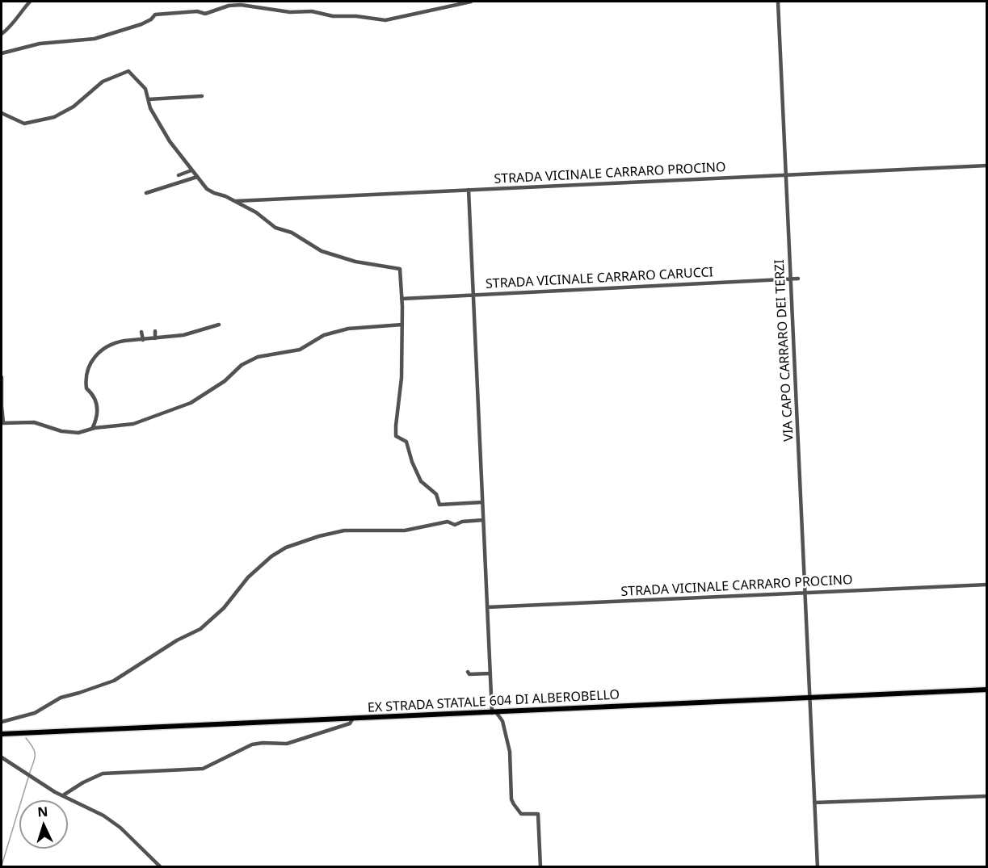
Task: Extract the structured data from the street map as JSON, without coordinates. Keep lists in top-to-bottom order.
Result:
{
  "streets": {
    "main road": ["EX STRADA STATALE 604 DI ALBEROBELLO"],
    "street": ["STRADA VICINALE CARRARO PROCINO", "STRADA VICINALE CARRARO CARUCCI", "VIA CAPO CARRARO DEI TERZI"]
  },
  "crossings": [
    ["STRADA VICINALE CARRARO PROCINO", "VIA CAPO CARRARO DEI TERZI"],
    ["STRADA VICINALE CARRARO CARUCCI", "VIA CAPO CARRARO DEI TERZI"],
    ["VIA CAPO CARRARO DEI TERZI", "EX STRADA STATALE 604 DI ALBEROBELLO"]
  ],
  "north": "top"
}
